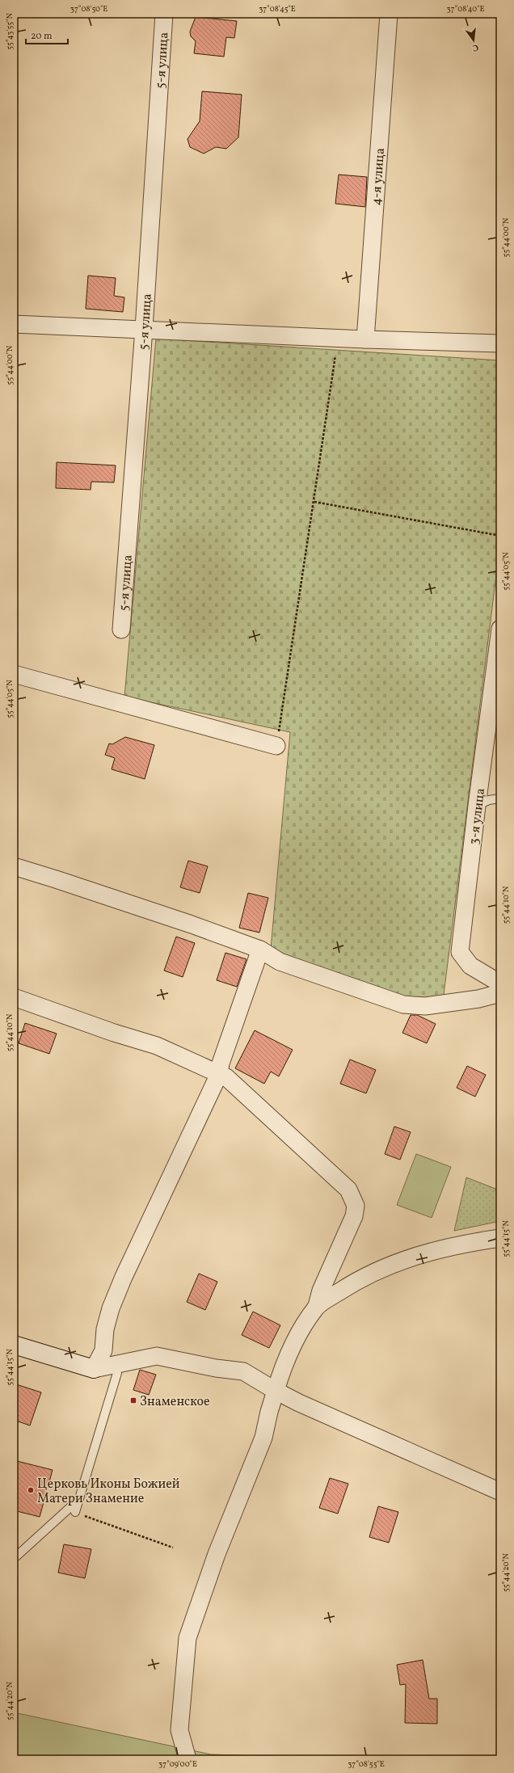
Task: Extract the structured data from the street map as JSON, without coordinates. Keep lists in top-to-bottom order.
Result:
{
  "streets": {
    "street": ["5-я улица", "4-я улица", "3-я улица"]
  },
  "places": {
    "transit": ["Знаменское"],
    "other": ["Церковь Иконы Божией Матери Знамение"]
  },
  "scale_bar": "20 m",
  "north": "bottom",
  "coordinates": [
    "37°08'50\"E",
    "37°08'45\"E",
    "37°08'40\"E",
    "55°43'55\"N",
    "55°44'00\"N",
    "55°44'05\"N",
    "55°44'10\"N",
    "55°44'15\"N",
    "55°44'20\"N",
    "37°09'00\"E",
    "37°08'55\"E"
  ]
}
